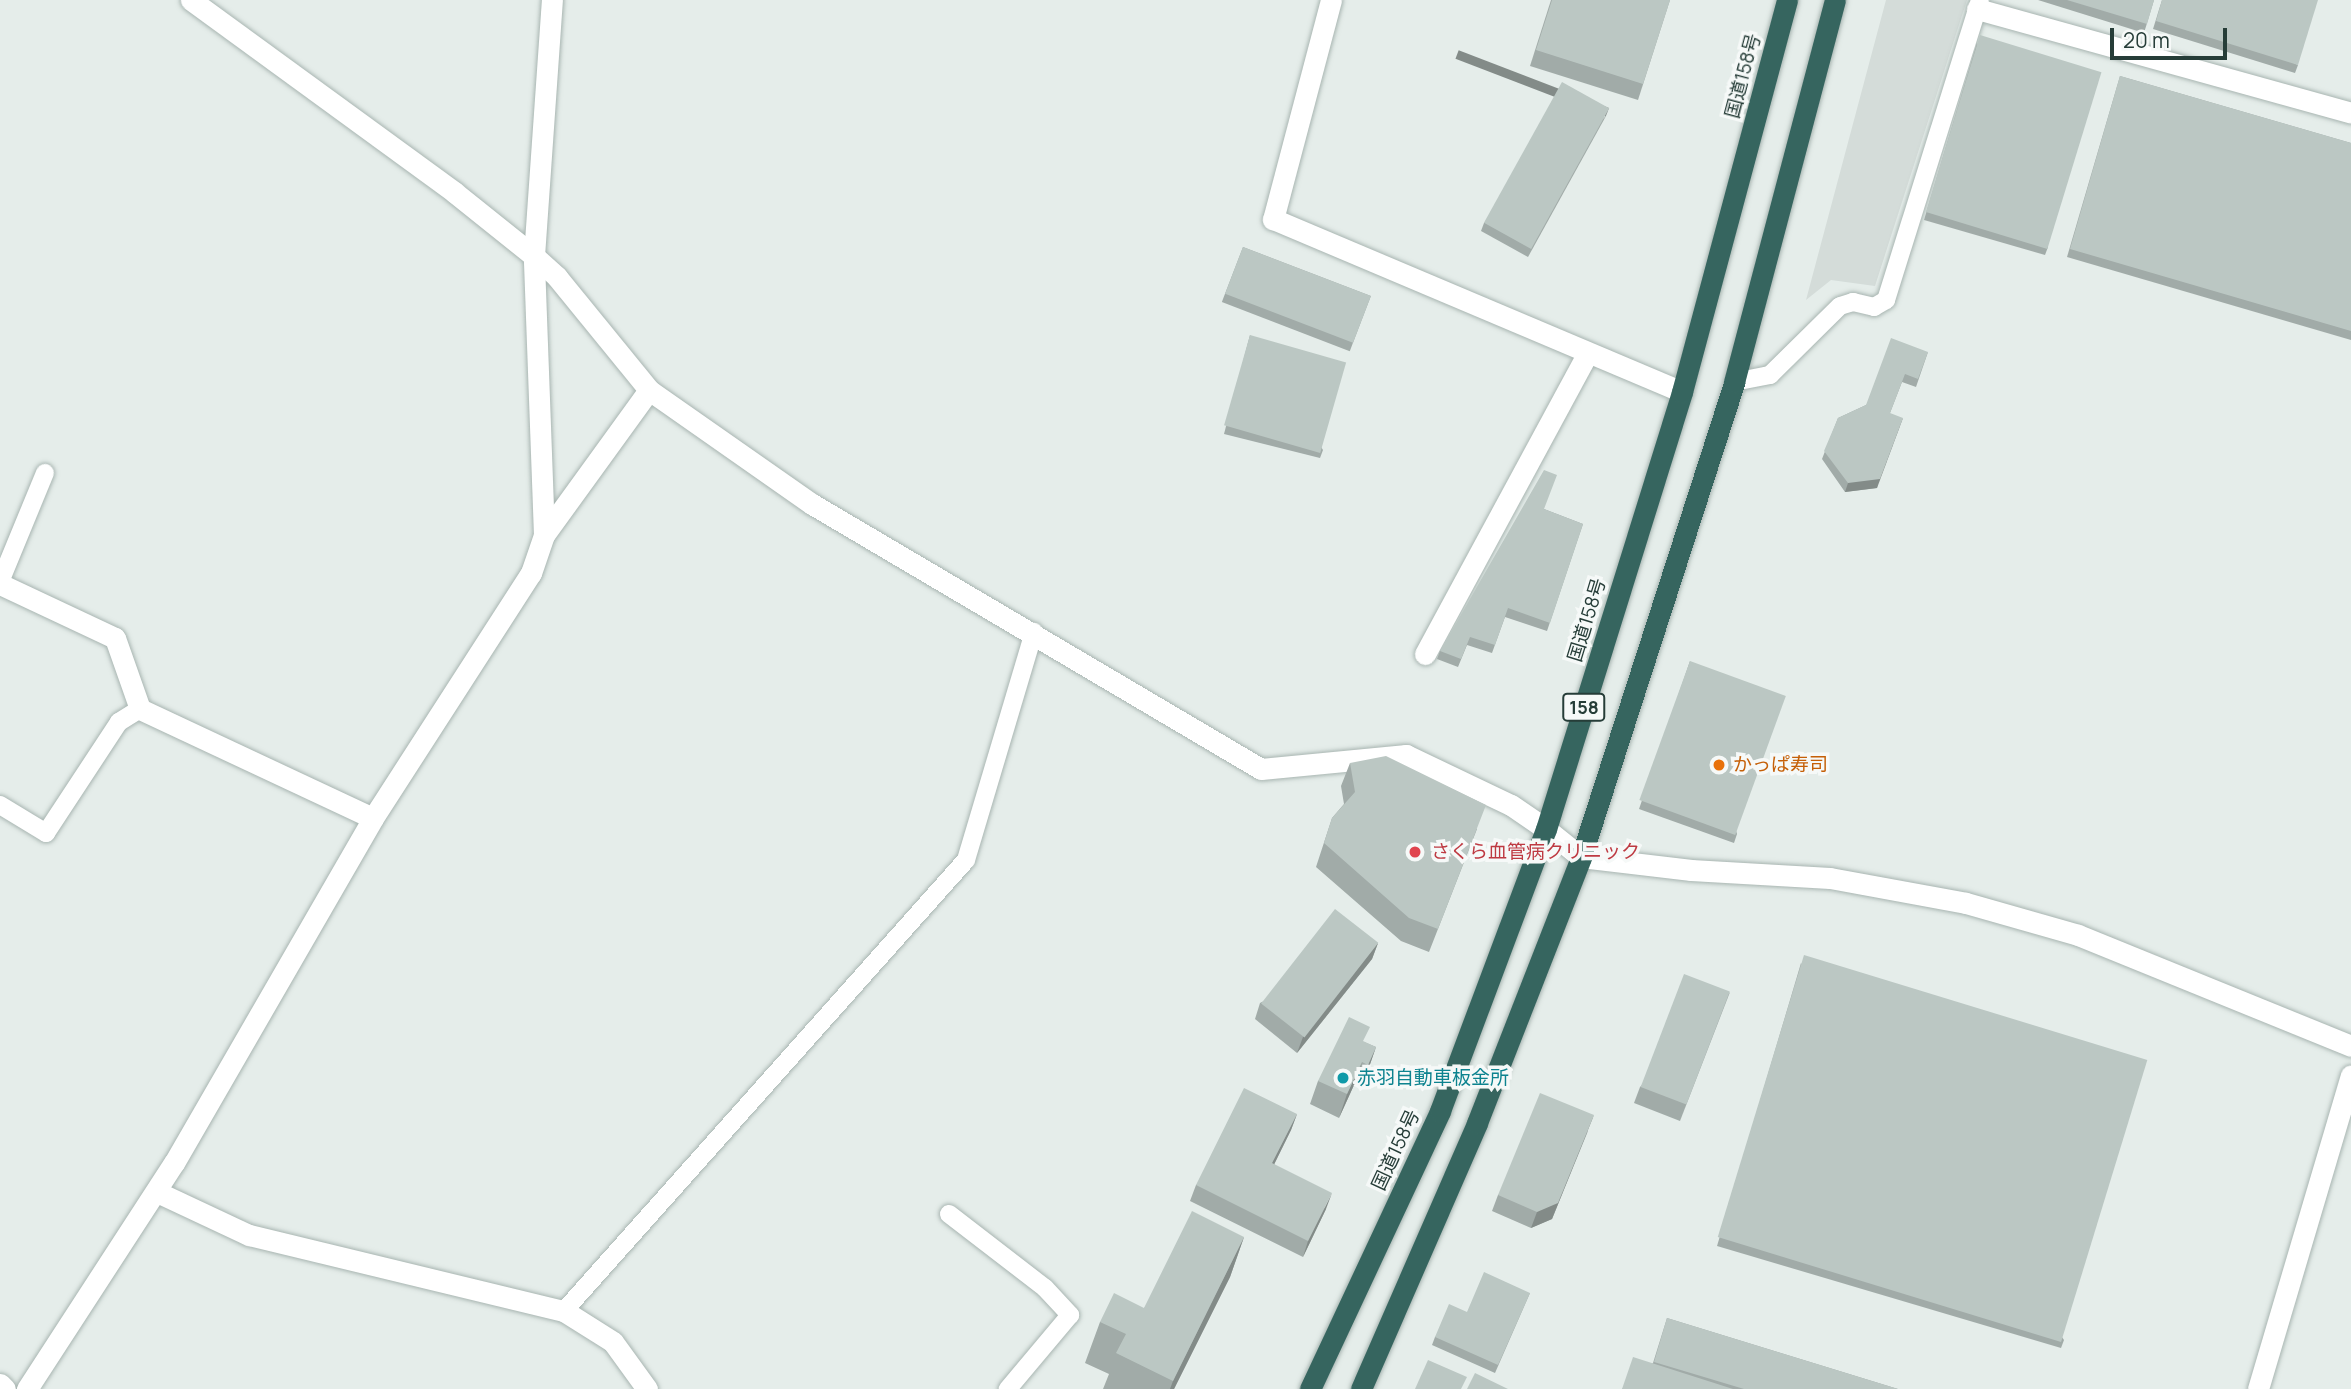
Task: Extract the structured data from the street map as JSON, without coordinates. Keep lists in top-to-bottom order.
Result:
{
  "streets": {
    "highway": ["国道158号", "158"]
  },
  "places": ["かっぱ寿司", "さくら血管病クリニック", "赤羽自動車板金所"],
  "scale_bar": "20 m"
}
